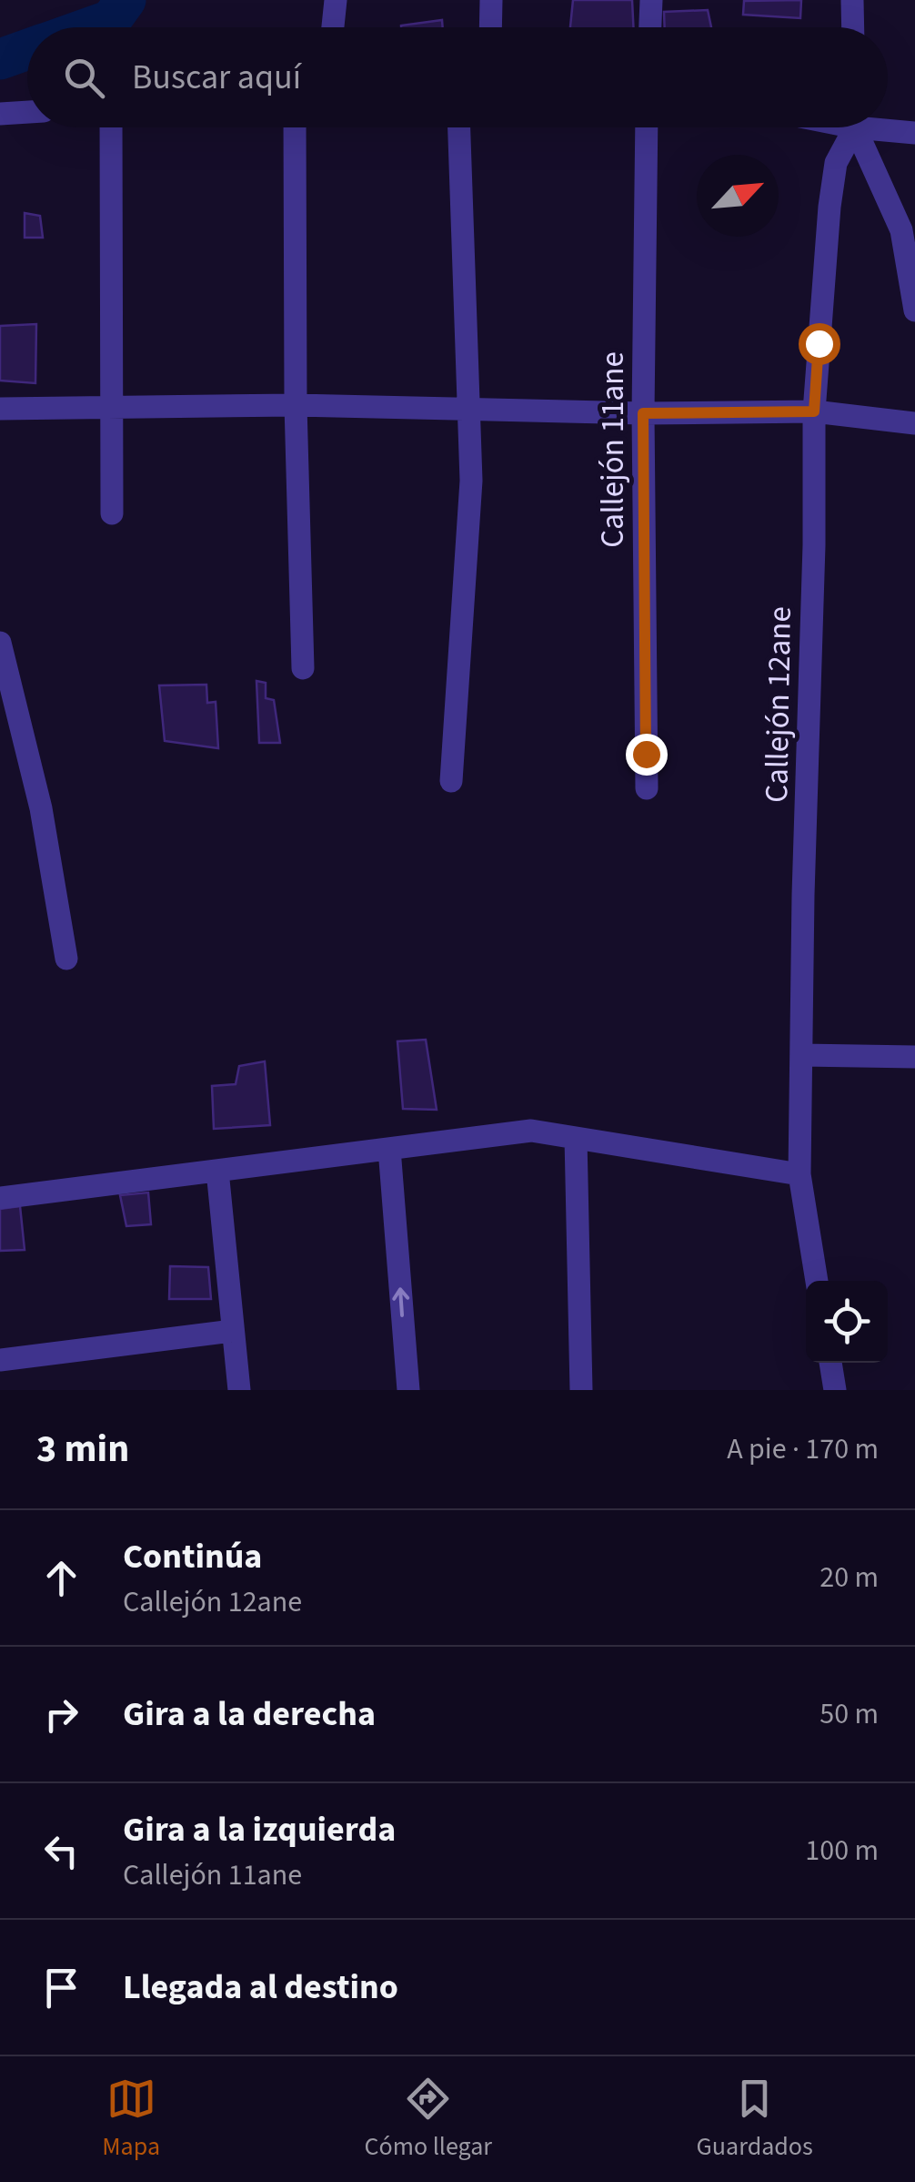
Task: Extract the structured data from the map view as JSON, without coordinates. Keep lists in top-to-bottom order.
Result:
{
  "streets": {
    "street": ["Callejón 11ane", "Callejón 12ane"]
  },
  "north": "top right",
  "page": {
    "search": "Buscar aquí",
    "heading": ["3 min", "A pie · 170 m"],
    "list": [
      ["Continúa", "Callejón 12ane", "20 m"],
      ["Gira a la derecha", "50 m"],
      ["Gira a la izquierda", "Callejón 11ane", "100 m"],
      "Llegada al destino"
    ],
    "nav": ["Mapa", "Cómo llegar", "Guardados"]
  }
}
